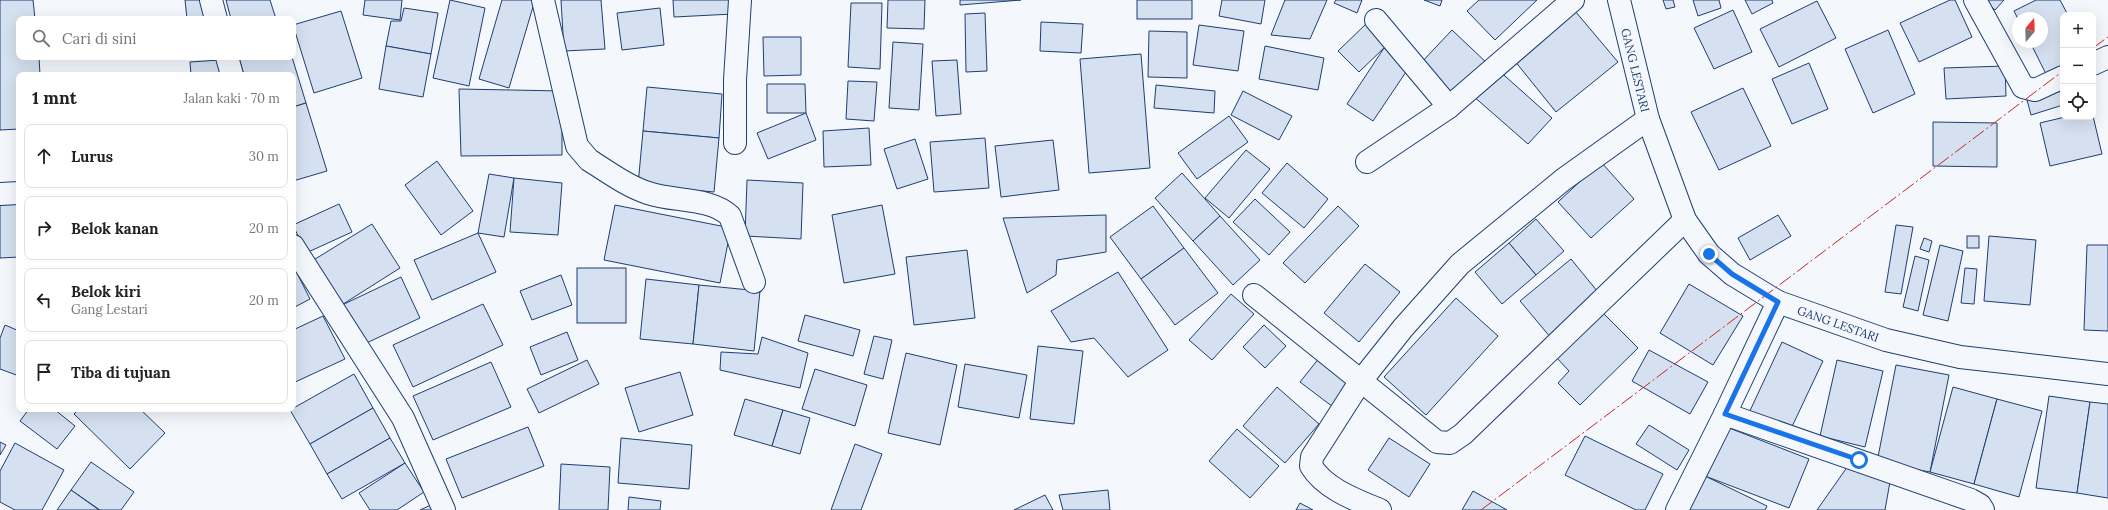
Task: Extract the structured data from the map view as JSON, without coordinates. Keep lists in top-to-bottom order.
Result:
{
  "streets": {
    "street": ["GANG LESTARI"]
  },
  "north": "top",
  "page": {
    "map_buttons": ["+", "−"],
    "search": "Cari di sini",
    "heading": ["1 mnt", "Jalan kaki · 70 m"],
    "list": [
      ["Lurus", "30 m"],
      ["Belok kanan", "20 m"],
      ["Belok kiri", "Gang Lestari", "20 m"],
      "Tiba di tujuan"
    ]
  }
}
